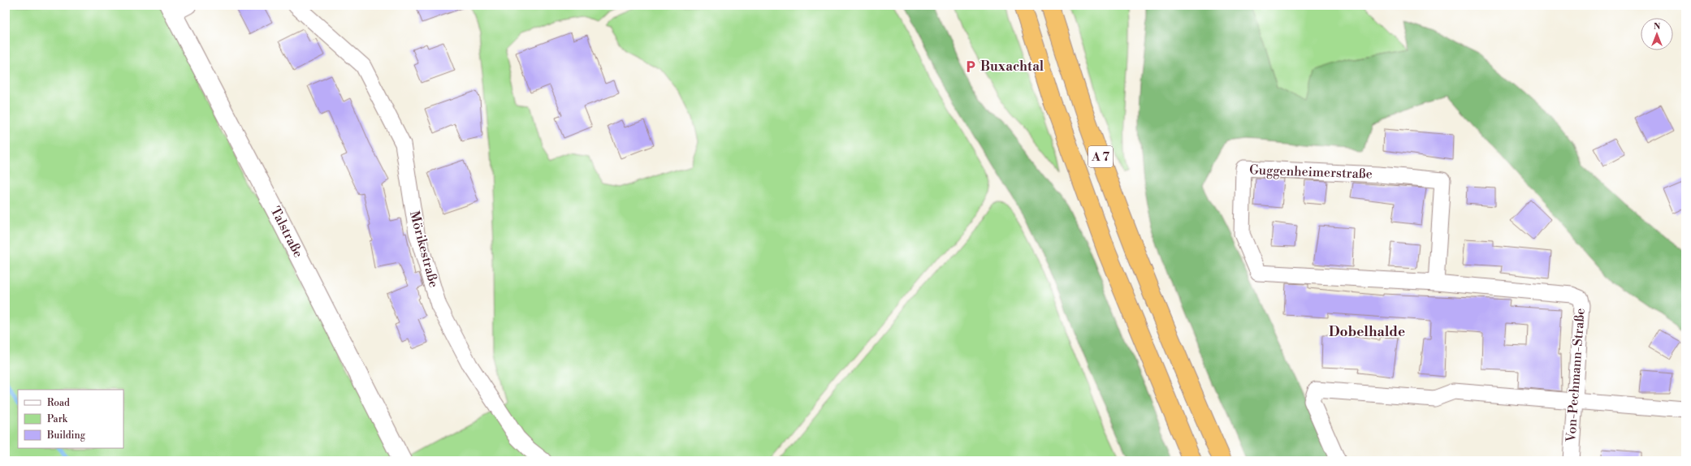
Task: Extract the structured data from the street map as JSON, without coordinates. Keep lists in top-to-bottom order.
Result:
{
  "streets": {
    "highway": ["A 7"],
    "street": [
      "Guggenheimerstraße",
      "Talstraße",
      "Mörikestraße",
      "Von-Pechmann-Straße"
    ]
  },
  "crossings": [
    ["Guggenheimerstraße", "Von-Pechmann-Straße"]
  ],
  "districts": ["Dobelhalde"],
  "places": {
    "parking": ["Buxachtal"]
  },
  "legend": ["Road", "Park", "Building"],
  "north": "top"
}
